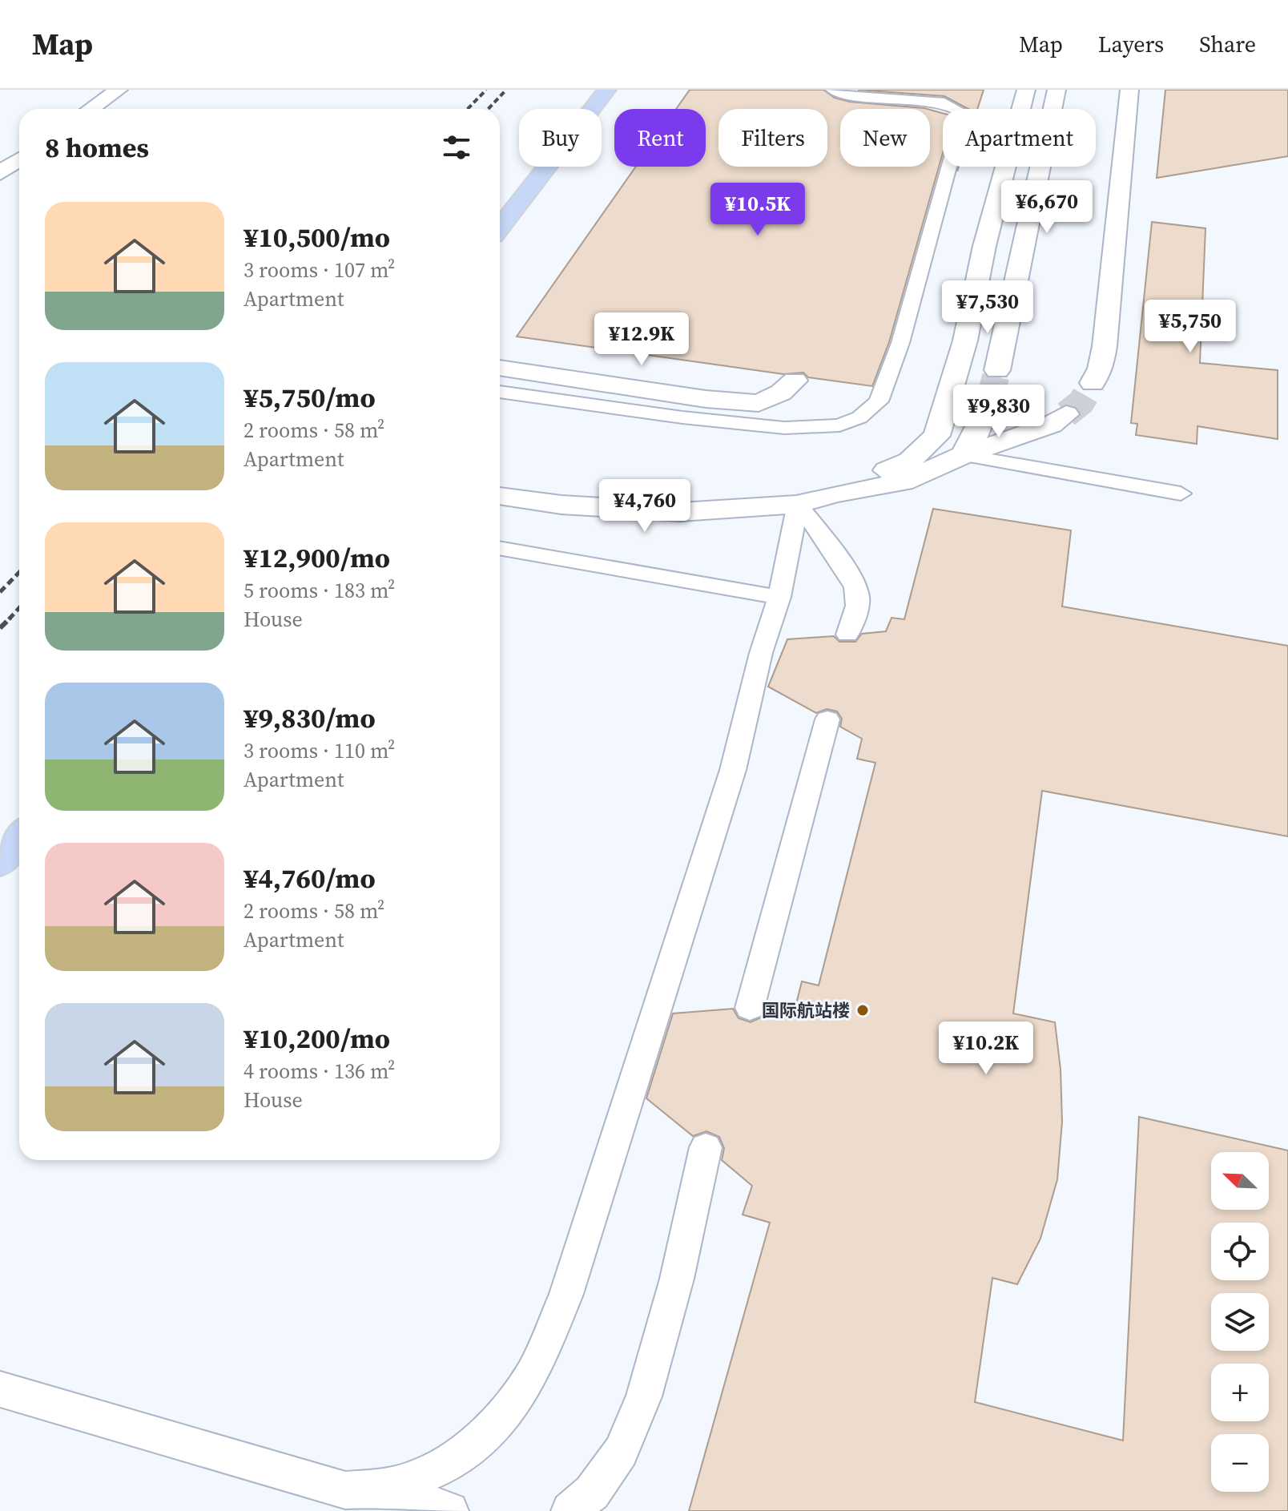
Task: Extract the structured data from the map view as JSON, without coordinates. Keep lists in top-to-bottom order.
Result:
{
  "places": ["国际航站楼"],
  "north": "top left",
  "page": {
    "header": "Map",
    "nav": ["Map", "Layers", "Share"],
    "chip": [
      "Buy",
      "Rent",
      "Filters",
      "New",
      "Apartment"
    ],
    "heading": "8 homes",
    "price": [
      "¥6,670",
      "¥10.5K",
      "¥7,530",
      "¥5,750",
      "¥12.9K",
      "¥9,830",
      "¥4,760",
      "¥10.2K"
    ],
    "list": [
      {
        "name": "¥10,500/mo",
        "note": "3 rooms · 107 m² · Apartment"
      },
      {
        "name": "¥5,750/mo",
        "note": "2 rooms · 58 m² · Apartment"
      },
      {
        "name": "¥12,900/mo",
        "note": "5 rooms · 183 m² · House"
      },
      {
        "name": "¥9,830/mo",
        "note": "3 rooms · 110 m² · Apartment"
      },
      {
        "name": "¥4,760/mo",
        "note": "2 rooms · 58 m² · Apartment"
      },
      {
        "name": "¥10,200/mo",
        "note": "4 rooms · 136 m² · House"
      }
    ],
    "map_buttons": ["+", "−"]
  }
}
